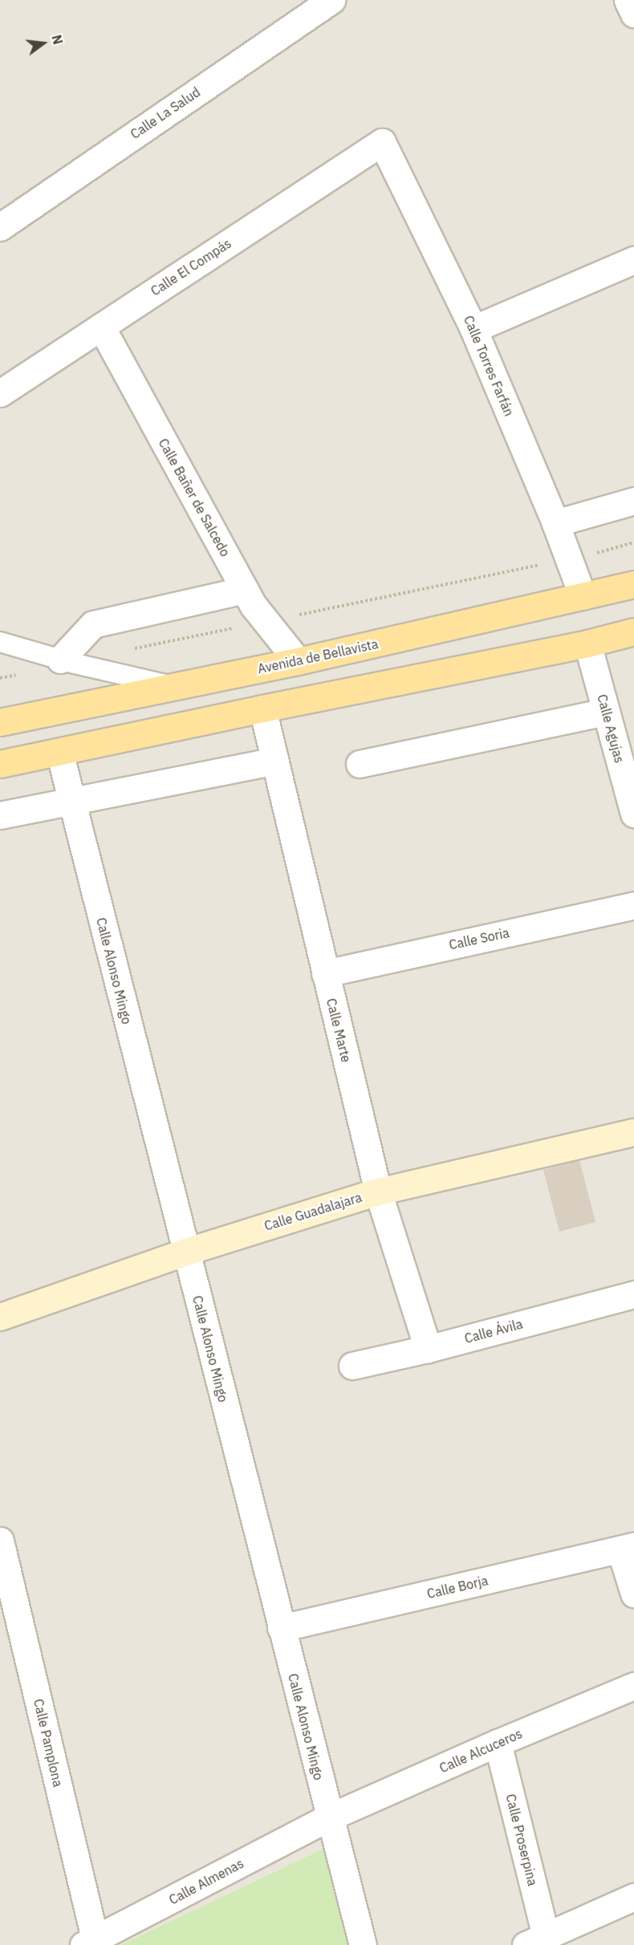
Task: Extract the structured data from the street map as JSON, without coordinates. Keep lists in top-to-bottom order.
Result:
{
  "streets": {
    "main road": ["Avenida de Bellavista"],
    "street": [
      "Calle La Salud",
      "Calle El Compás",
      "Calle Torres Farfán",
      "Calle Bañer de Salcedo",
      "Calle Agujas",
      "Calle Soria",
      "Calle Alonso Mingo",
      "Calle Marte",
      "Calle Guadalajara",
      "Calle Ávila",
      "Calle Borja",
      "Calle Pamplona",
      "Calle Alcuceros",
      "Calle Proserpina",
      "Calle Almenas"
    ]
  },
  "crossings": [
    ["Calle El Compás", "Calle Torres Farfán"],
    ["Calle El Compás", "Calle Bañer de Salcedo"],
    ["Calle Torres Farfán", "Avenida de Bellavista"],
    ["Calle Bañer de Salcedo", "Avenida de Bellavista"],
    ["Calle Soria", "Calle Marte"],
    ["Calle Alonso Mingo", "Calle Guadalajara"],
    ["Calle Alonso Mingo", "Calle Borja"],
    ["Calle Alonso Mingo", "Calle Alcuceros"],
    ["Calle Alonso Mingo", "Calle Almenas"],
    ["Calle Marte", "Calle Guadalajara"],
    ["Calle Marte", "Calle Ávila"],
    ["Calle Pamplona", "Calle Almenas"],
    ["Calle Alcuceros", "Calle Proserpina"],
    ["Calle Alcuceros", "Calle Almenas"]
  ],
  "north": "right"
}
